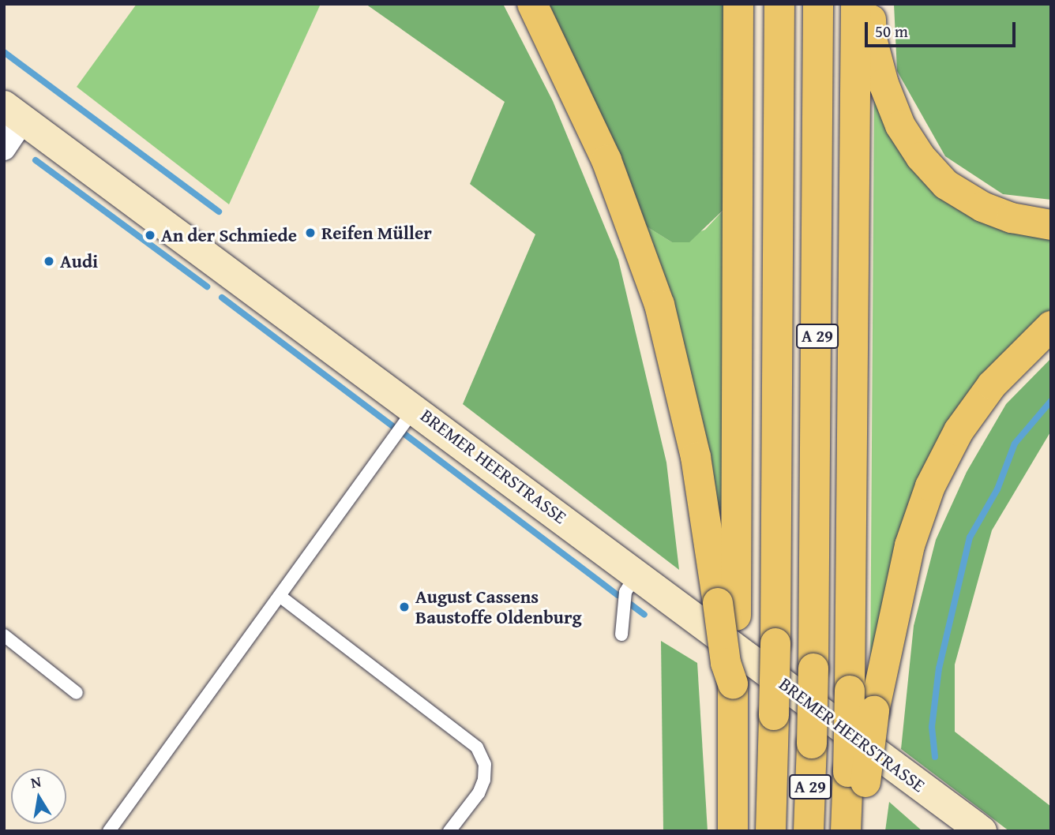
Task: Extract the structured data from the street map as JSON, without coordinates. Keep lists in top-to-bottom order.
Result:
{
  "streets": {
    "highway": ["A 29"],
    "main road": ["BREMER HEERSTRASSE"]
  },
  "places": [
    "Reifen Müller",
    "An der Schmiede",
    "Audi",
    "August Cassens Baustoffe Oldenburg"
  ],
  "scale_bar": "50 m",
  "north": "top"
}
